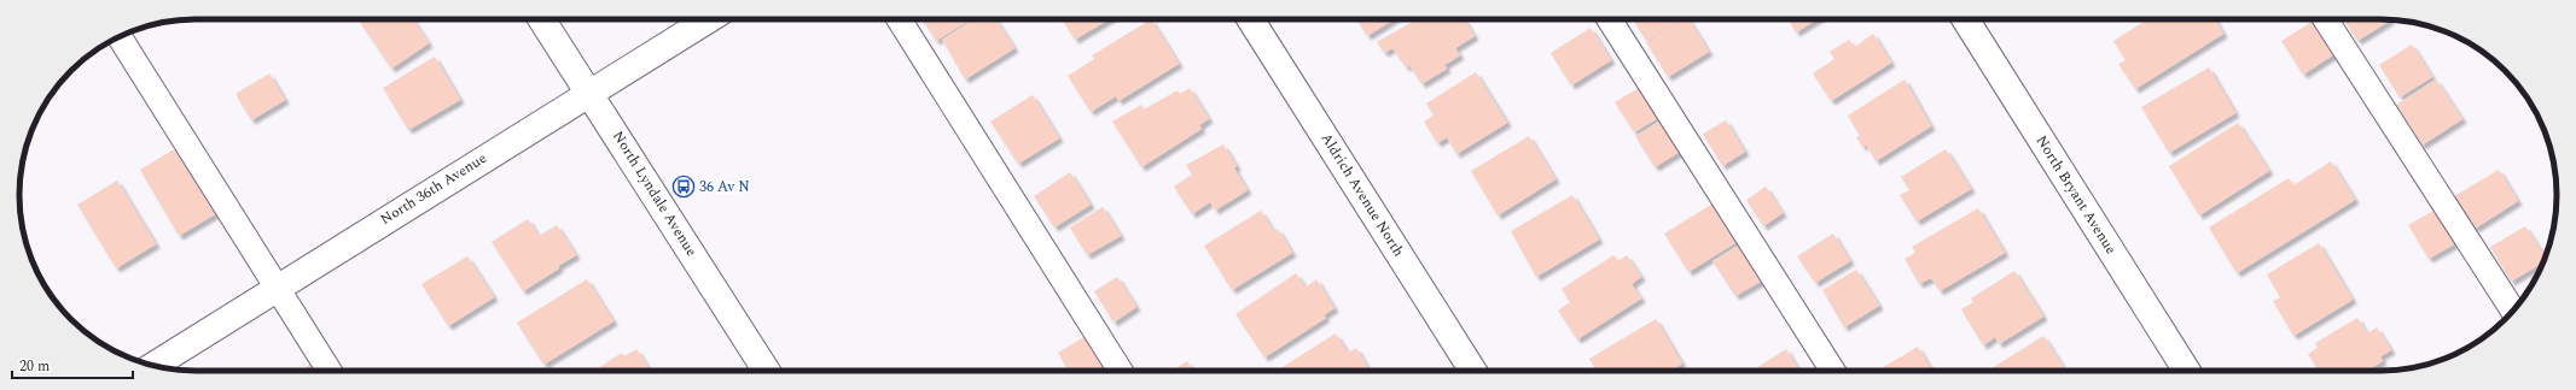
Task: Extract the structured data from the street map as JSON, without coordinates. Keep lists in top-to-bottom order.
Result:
{
  "streets": {
    "street": [
      "North 36th Avenue",
      "North Lyndale Avenue",
      "Aldrich Avenue North",
      "North Bryant Avenue"
    ]
  },
  "crossings": [
    ["North 36th Avenue", "North Lyndale Avenue"]
  ],
  "places": {
    "bus stop": ["36 Av N"]
  },
  "scale_bar": "20 m"
}
